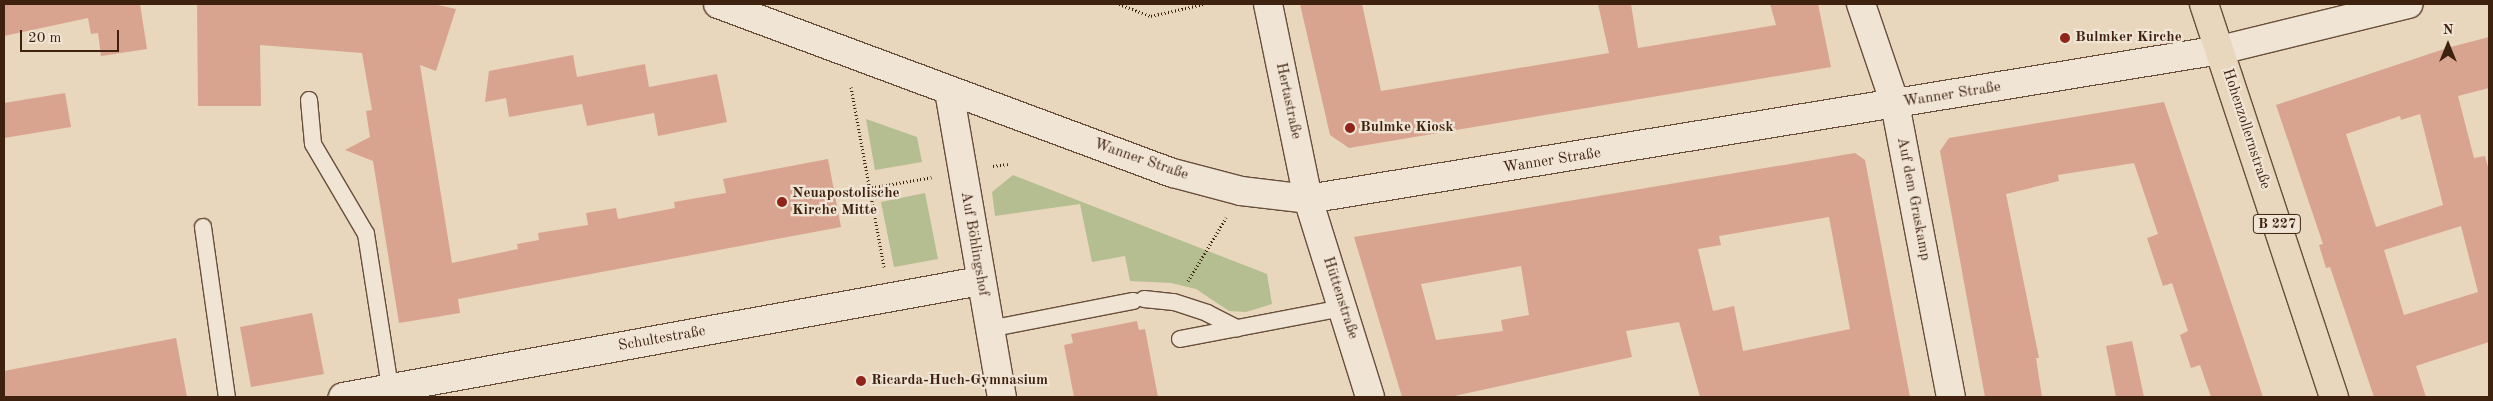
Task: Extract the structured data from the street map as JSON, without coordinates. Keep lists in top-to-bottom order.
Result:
{
  "streets": {
    "main road": ["Hohenzollernstraße", "B 227"],
    "street": [
      "Wanner Straße",
      "Hertastraße",
      "Auf dem Graskamp",
      "Auf Böhlingshof",
      "Hüttenstraße",
      "Schultestraße"
    ]
  },
  "crossings": [
    ["Wanner Straße", "Hertastraße"],
    ["Wanner Straße", "Hohenzollernstraße"],
    ["Wanner Straße", "Auf dem Graskamp"],
    ["Wanner Straße", "Auf Böhlingshof"],
    ["Wanner Straße", "Hüttenstraße"],
    ["Hertastraße", "Hüttenstraße"],
    ["Auf Böhlingshof", "Schultestraße"]
  ],
  "places": [
    "Bulmker Kirche",
    "Bulmke Kiosk",
    "Neuapostolische Kirche Mitte",
    "Ricarda-Huch-Gymnasium"
  ],
  "scale_bar": "20 m",
  "north": "top"
}
